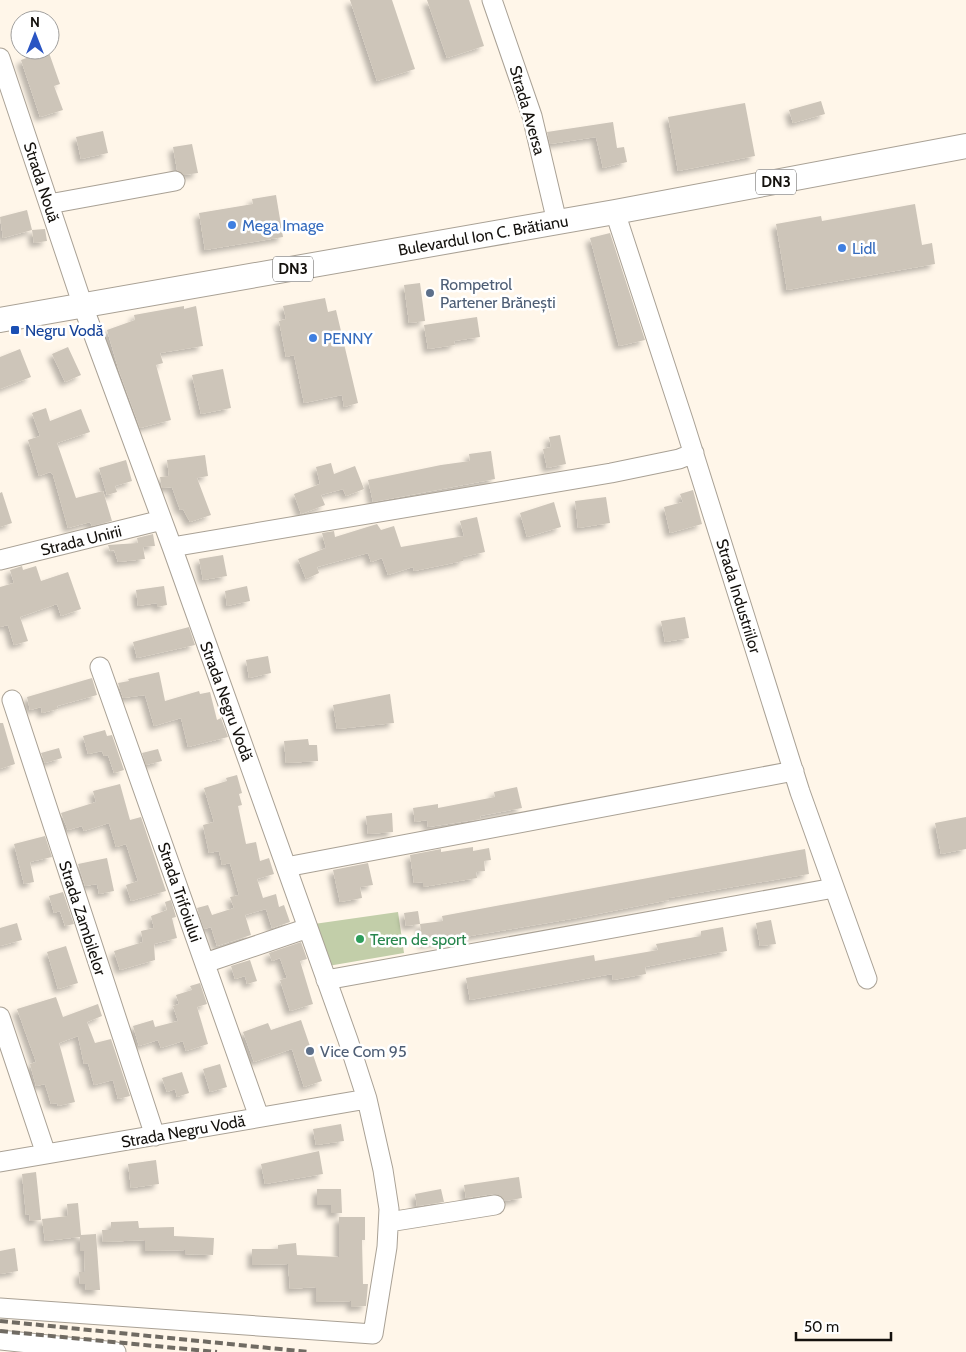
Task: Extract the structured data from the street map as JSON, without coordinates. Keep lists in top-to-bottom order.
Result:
{
  "streets": {
    "main road": ["DN3", "Bulevardul Ion C. Brătianu"],
    "street": [
      "Strada Aversa",
      "Strada Nouă",
      "Strada Unirii",
      "Strada Industriilor",
      "Strada Negru Vodă",
      "Strada Trifoiului",
      "Strada Zambilelor"
    ]
  },
  "crossings": [
    ["Strada Aversa", "Bulevardul Ion C. Brătianu"],
    ["Strada Nouă", "Bulevardul Ion C. Brătianu"],
    ["Strada Nouă", "Strada Negru Vodă"],
    ["Bulevardul Ion C. Brătianu", "Strada Industriilor"],
    ["Bulevardul Ion C. Brătianu", "Strada Negru Vodă"],
    ["Strada Unirii", "Strada Negru Vodă"],
    ["Strada Negru Vodă", "Strada Trifoiului"],
    ["Strada Negru Vodă", "Strada Zambilelor"]
  ],
  "places": {
    "other": [
      "Mega Image",
      "Lidl",
      "Rompetrol Partener Brănești",
      "PENNY",
      "Teren de sport",
      "Vice Com 95"
    ],
    "transit": ["Negru Vodă"]
  },
  "scale_bar": "50 m",
  "north": "top"
}
